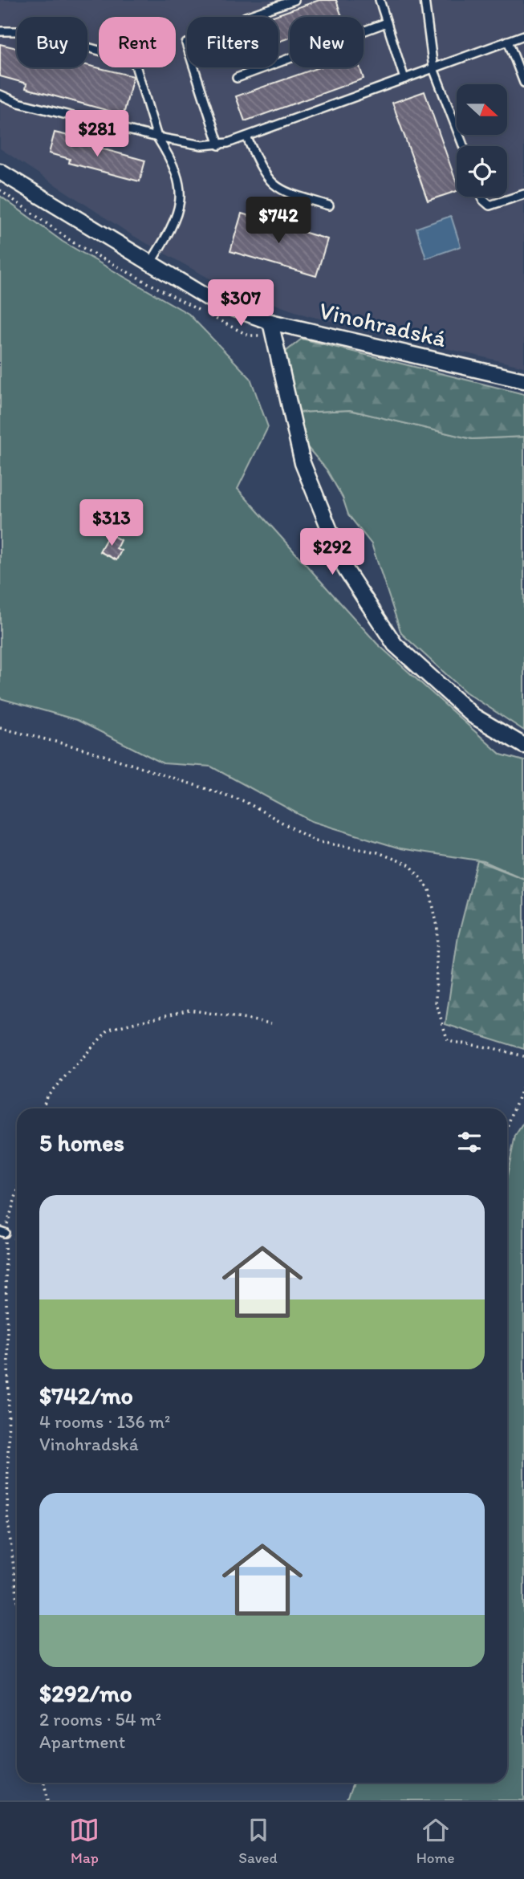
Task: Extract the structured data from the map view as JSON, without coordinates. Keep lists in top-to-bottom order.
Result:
{
  "streets": {
    "street": ["Vinohradská"]
  },
  "north": "right",
  "page": {
    "chip": [
      "Buy",
      "Rent",
      "Filters",
      "New"
    ],
    "price": [
      "$281",
      "$742",
      "$307",
      "$313",
      "$292"
    ],
    "heading": "5 homes",
    "list": [
      {
        "name": "$742/mo",
        "note": "4 rooms · 136 m² · Vinohradská"
      },
      {
        "name": "$292/mo",
        "note": "2 rooms · 54 m² · Apartment"
      }
    ],
    "tabs": ["Map", "Saved", "Home"]
  }
}
